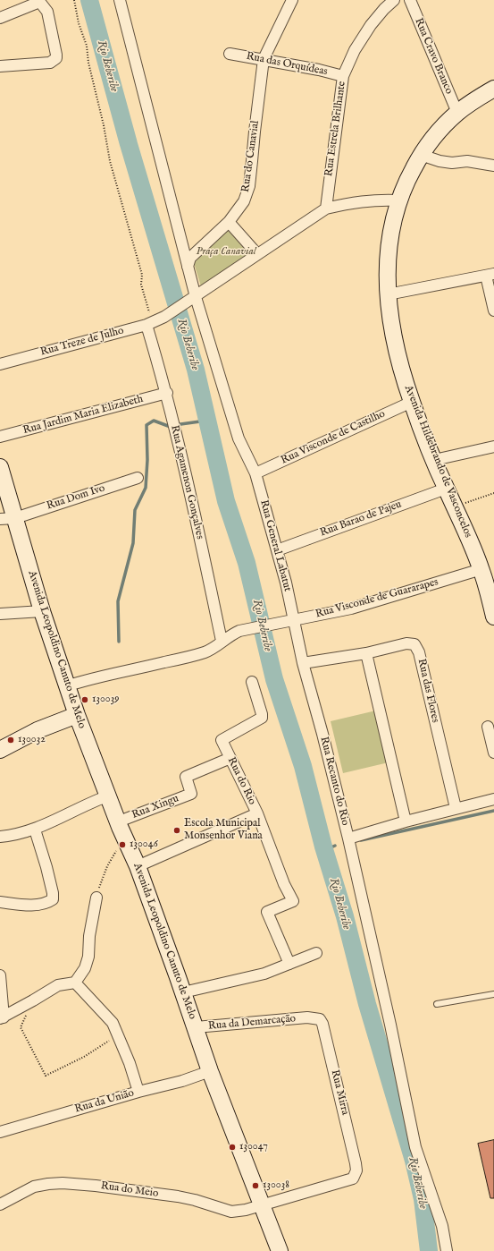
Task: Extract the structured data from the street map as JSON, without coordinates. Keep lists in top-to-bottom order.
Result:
{
  "streets": {
    "street": [
      "Rua Cravo Branco",
      "Rua das Orquídeas",
      "Rua Estrela Brilhante",
      "Rua do Canavial",
      "Rua Treze de Julho",
      "Rua Jardim Maria Elizabeth",
      "Rua Visconde de Castilho",
      "Avenida Hildebrando de Vasconcelos",
      "Rua Agamenon Gonçalves",
      "Rua Dom Ivo",
      "Rua Barao de Pajeu",
      "Rua General Labatut",
      "Rua Visconde de Guararapes",
      "Avenida Leopoldino Canuto de Melo",
      "Rua das Flores",
      "Rua do Rio",
      "Rua Recanto do Rio",
      "Rua Xingu",
      "Rua da Demarcação",
      "Rua Mirra",
      "Rua da União",
      "Rua do Meio"
    ]
  },
  "crossings": [
    ["Rua Cravo Branco", "Avenida Hildebrando de Vasconcelos"],
    ["Rua das Orquídeas", "Rua Estrela Brilhante"],
    ["Rua das Orquídeas", "Rua do Canavial"],
    ["Rua Estrela Brilhante", "Rua Treze de Julho"],
    ["Rua Treze de Julho", "Avenida Hildebrando de Vasconcelos"],
    ["Rua Treze de Julho", "Rua Agamenon Gonçalves"],
    ["Rua Treze de Julho", "Rua General Labatut"],
    ["Rua Jardim Maria Elizabeth", "Rua Agamenon Gonçalves"],
    ["Rua Visconde de Castilho", "Avenida Hildebrando de Vasconcelos"],
    ["Rua Visconde de Castilho", "Rua General Labatut"],
    ["Avenida Hildebrando de Vasconcelos", "Rua Barao de Pajeu"],
    ["Avenida Hildebrando de Vasconcelos", "Rua Visconde de Guararapes"],
    ["Rua Agamenon Gonçalves", "Rua Visconde de Guararapes"],
    ["Rua Dom Ivo", "Avenida Leopoldino Canuto de Melo"],
    ["Rua Barao de Pajeu", "Rua General Labatut"],
    ["Rua General Labatut", "Rua Visconde de Guararapes"],
    ["Rua General Labatut", "Rua Recanto do Rio"],
    ["Rua Visconde de Guararapes", "Avenida Leopoldino Canuto de Melo"],
    ["Rua Visconde de Guararapes", "Rua Recanto do Rio"],
    ["Avenida Leopoldino Canuto de Melo", "Rua Xingu"],
    ["Avenida Leopoldino Canuto de Melo", "Rua da Demarcação"],
    ["Avenida Leopoldino Canuto de Melo", "Rua da União"],
    ["Avenida Leopoldino Canuto de Melo", "Rua do Meio"],
    ["Rua das Flores", "Rua Recanto do Rio"],
    ["Rua do Rio", "Rua Xingu"],
    ["Rua da Demarcação", "Rua Mirra"],
    ["Rua Mirra", "Rua do Meio"]
  ],
  "water": ["Rio Beberibe"],
  "parks": ["Praça Canavial"],
  "places": [
    "130039",
    "130032",
    "Escola Municipal Monsenhor Viana",
    "130046",
    "130047",
    "130038"
  ]
}
